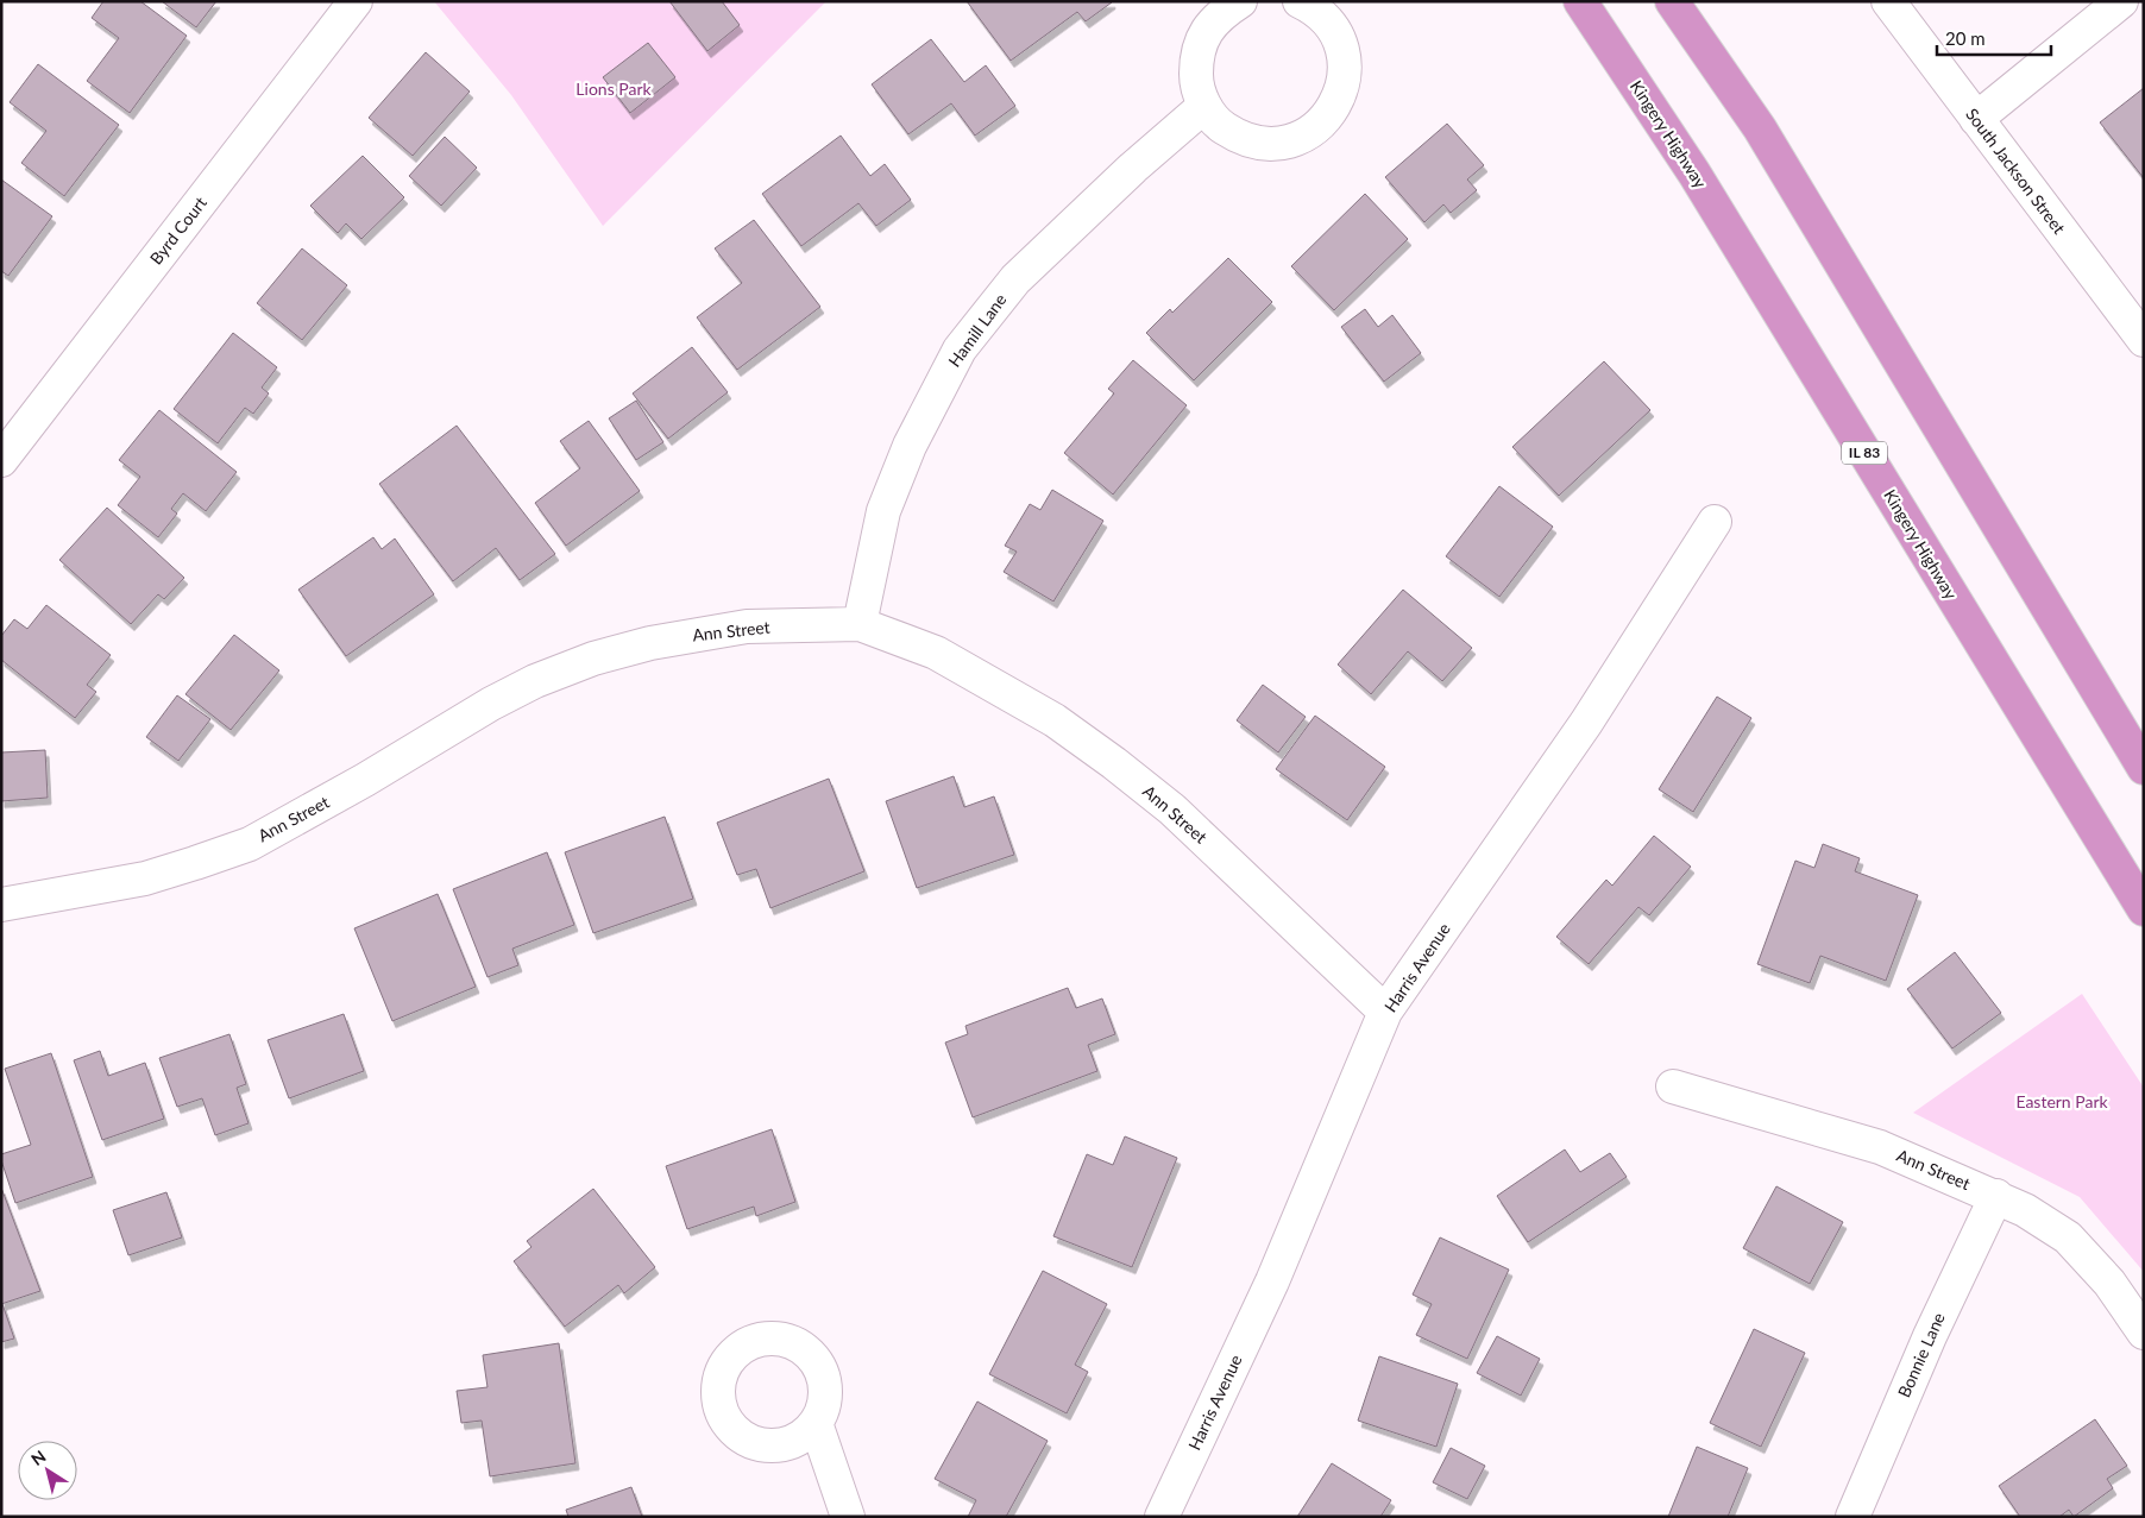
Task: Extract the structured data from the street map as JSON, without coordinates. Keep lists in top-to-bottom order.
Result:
{
  "streets": {
    "highway": ["Kingery Highway", "IL 83"],
    "street": [
      "South Jackson Street",
      "Byrd Court",
      "Hamill Lane",
      "Ann Street",
      "Harris Avenue",
      "Bonnie Lane"
    ]
  },
  "crossings": [
    ["Hamill Lane", "Ann Street"],
    ["Ann Street", "Harris Avenue"],
    ["Ann Street", "Bonnie Lane"]
  ],
  "parks": ["Lions Park", "Eastern Park"],
  "scale_bar": "20 m",
  "north": "top left"
}
